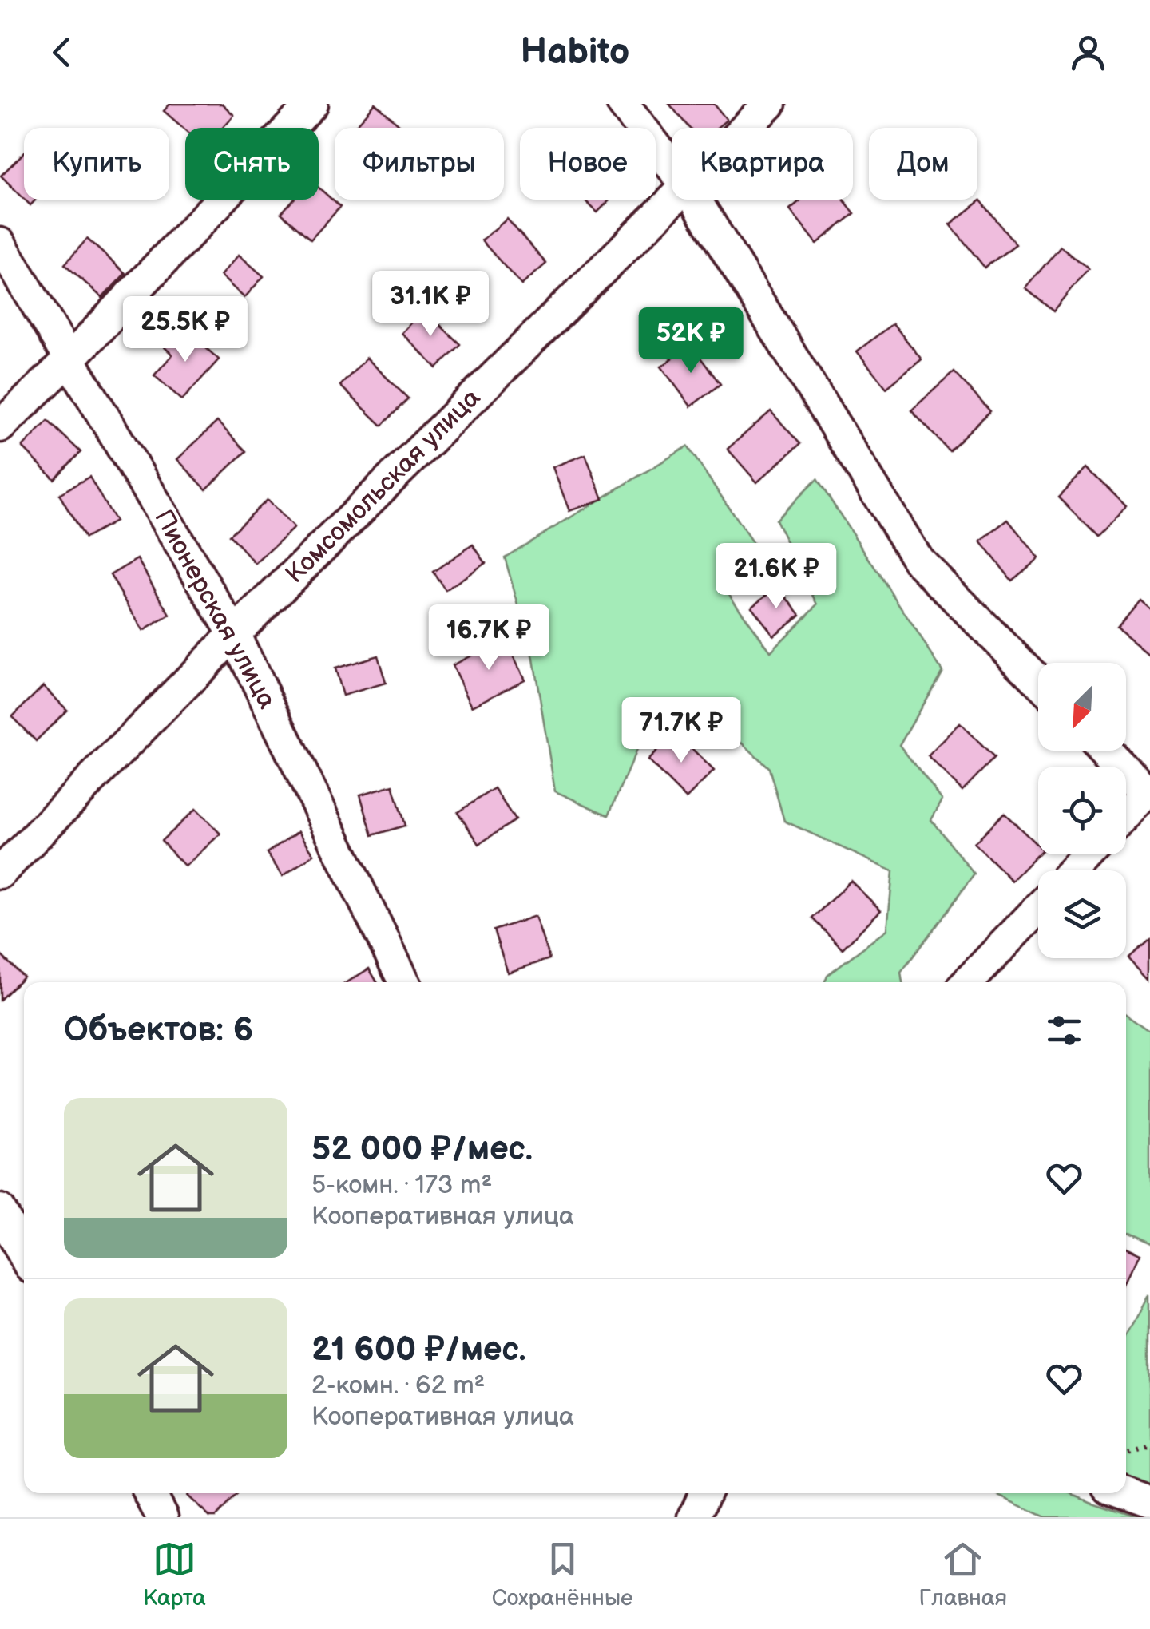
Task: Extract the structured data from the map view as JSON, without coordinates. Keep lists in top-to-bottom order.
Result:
{
  "streets": {
    "street": ["Комсомольская улица", "Пионерская улица"]
  },
  "crossings": [
    ["Комсомольская улица", "Пионерская улица"]
  ],
  "north": "bottom left",
  "page": {
    "header": "Habito",
    "chip": [
      "Купить",
      "Снять",
      "Фильтры",
      "Новое",
      "Квартира",
      "Дом"
    ],
    "price": [
      "31.1K ₽",
      "25.5K ₽",
      "52K ₽",
      "21.6K ₽",
      "16.7K ₽",
      "71.7K ₽"
    ],
    "heading": "Объектов: 6",
    "list": [
      {
        "name": "52 000 ₽/мес.",
        "note": "5-комн. · 173 m² · Кооперативная улица"
      },
      {
        "name": "21 600 ₽/мес.",
        "note": "2-комн. · 62 m² · Кооперативная улица"
      }
    ],
    "tabs": ["Карта", "Сохранённые", "Главная"]
  }
}
